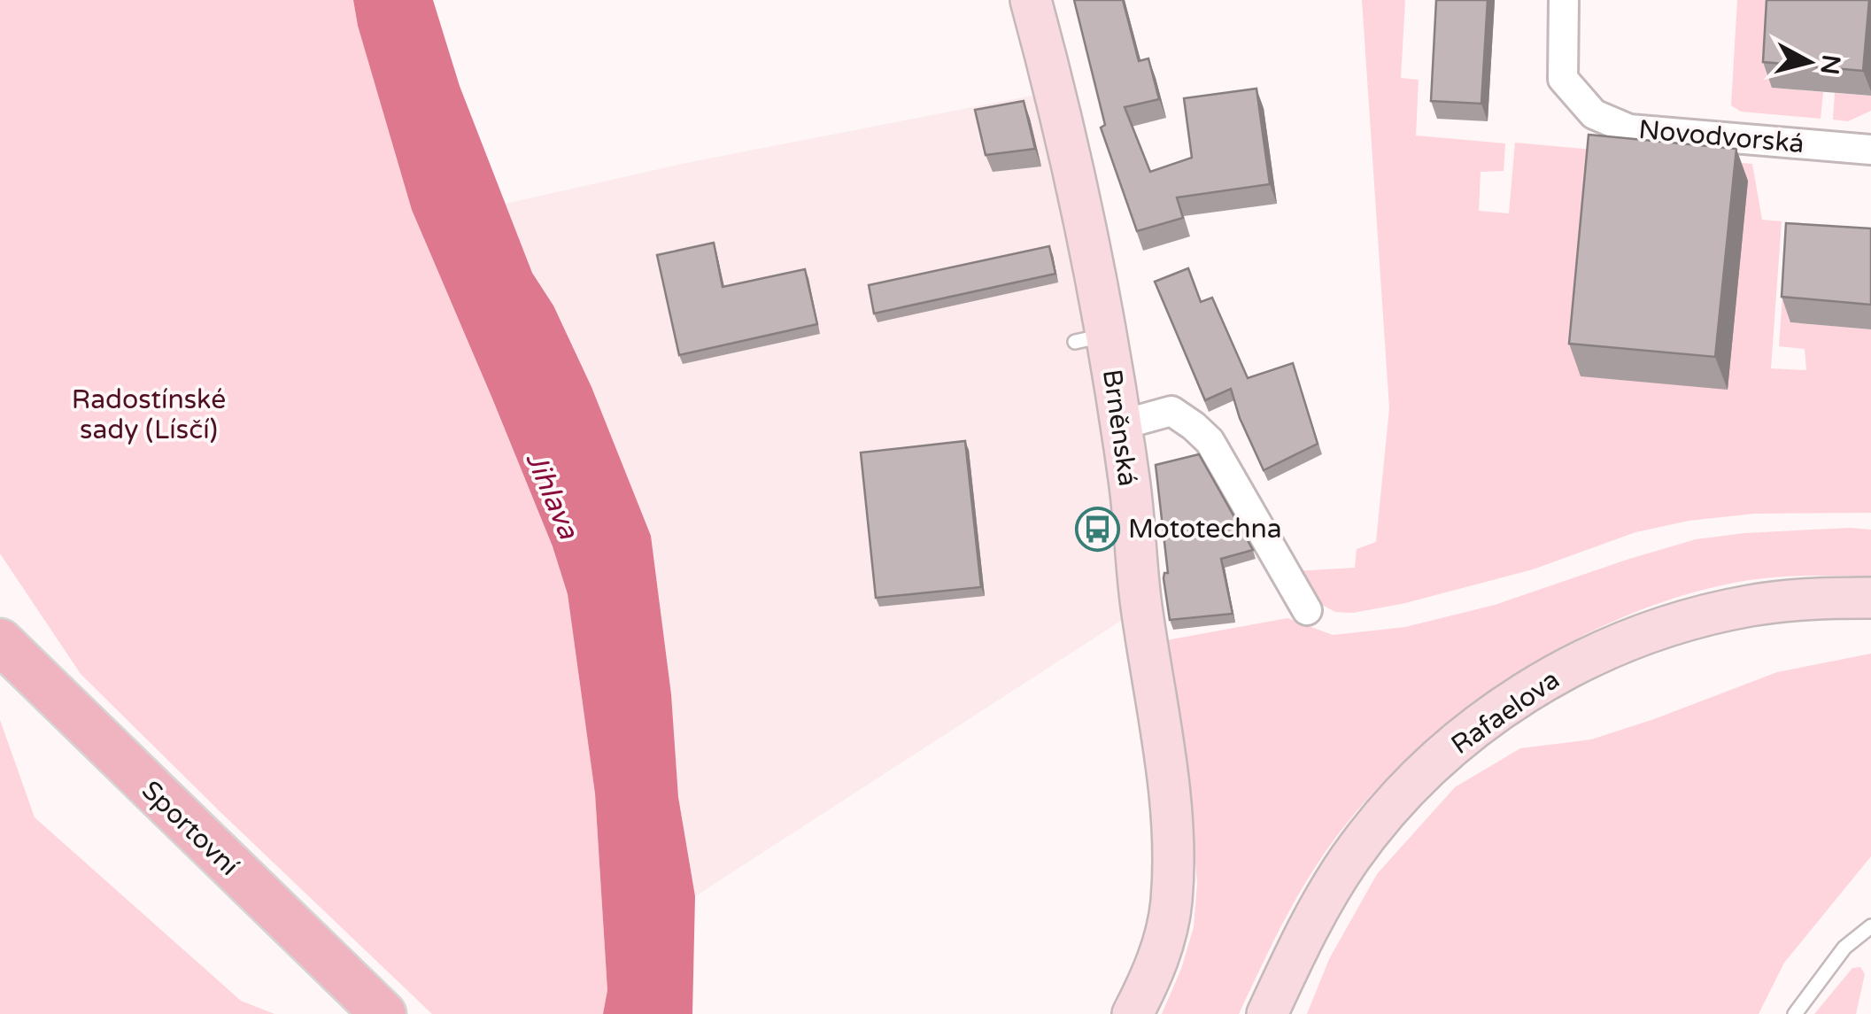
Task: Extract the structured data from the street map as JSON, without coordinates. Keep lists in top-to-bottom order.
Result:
{
  "streets": {
    "main road": ["Sportovní"],
    "street": ["Novodvorská", "Brněnská", "Rafaelova"]
  },
  "water": ["Jihlava"],
  "parks": ["Radostínské sady (Lísčí)"],
  "places": {
    "bus stop": ["Mototechna"]
  },
  "north": "right"
}
